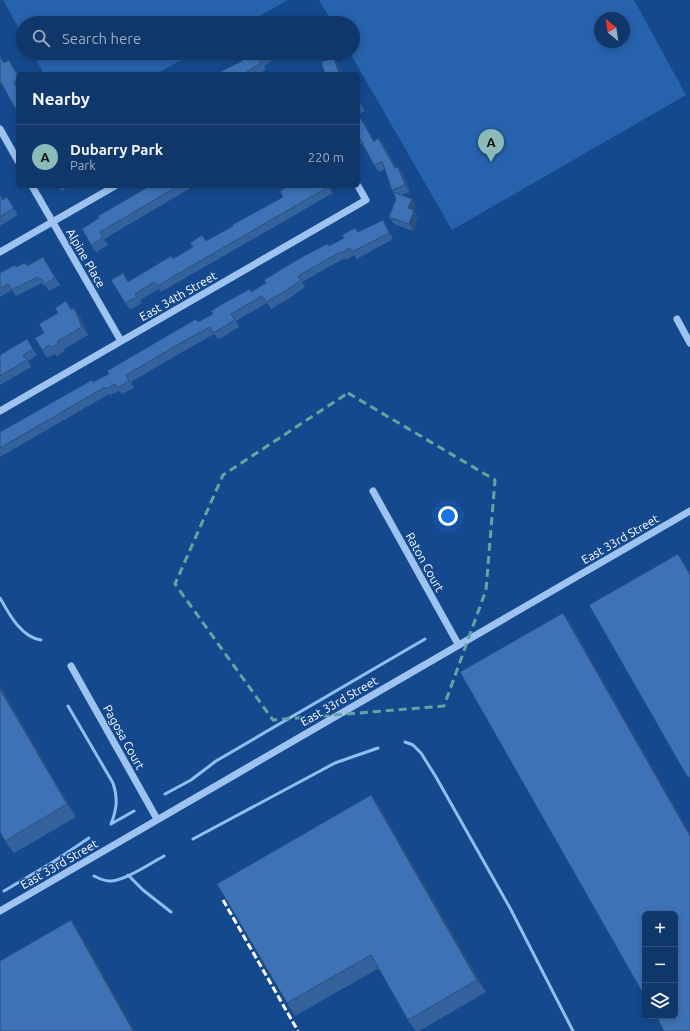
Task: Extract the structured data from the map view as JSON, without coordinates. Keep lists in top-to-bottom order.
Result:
{
  "streets": {
    "street": [
      "Alpine Place",
      "East 34th Street",
      "East 33rd Street",
      "Raton Court",
      "Pagosa Court"
    ]
  },
  "crossings": [
    ["Alpine Place", "East 34th Street"],
    ["East 33rd Street", "Raton Court"],
    ["East 33rd Street", "Pagosa Court"]
  ],
  "north": "top left",
  "page": {
    "search": "Search here",
    "heading": "Nearby",
    "list": [
      {
        "mark": "A",
        "name": "Dubarry Park",
        "note": "Park",
        "value": "220 m"
      }
    ],
    "pins": "A",
    "map_buttons": ["+", "−"]
  }
}
